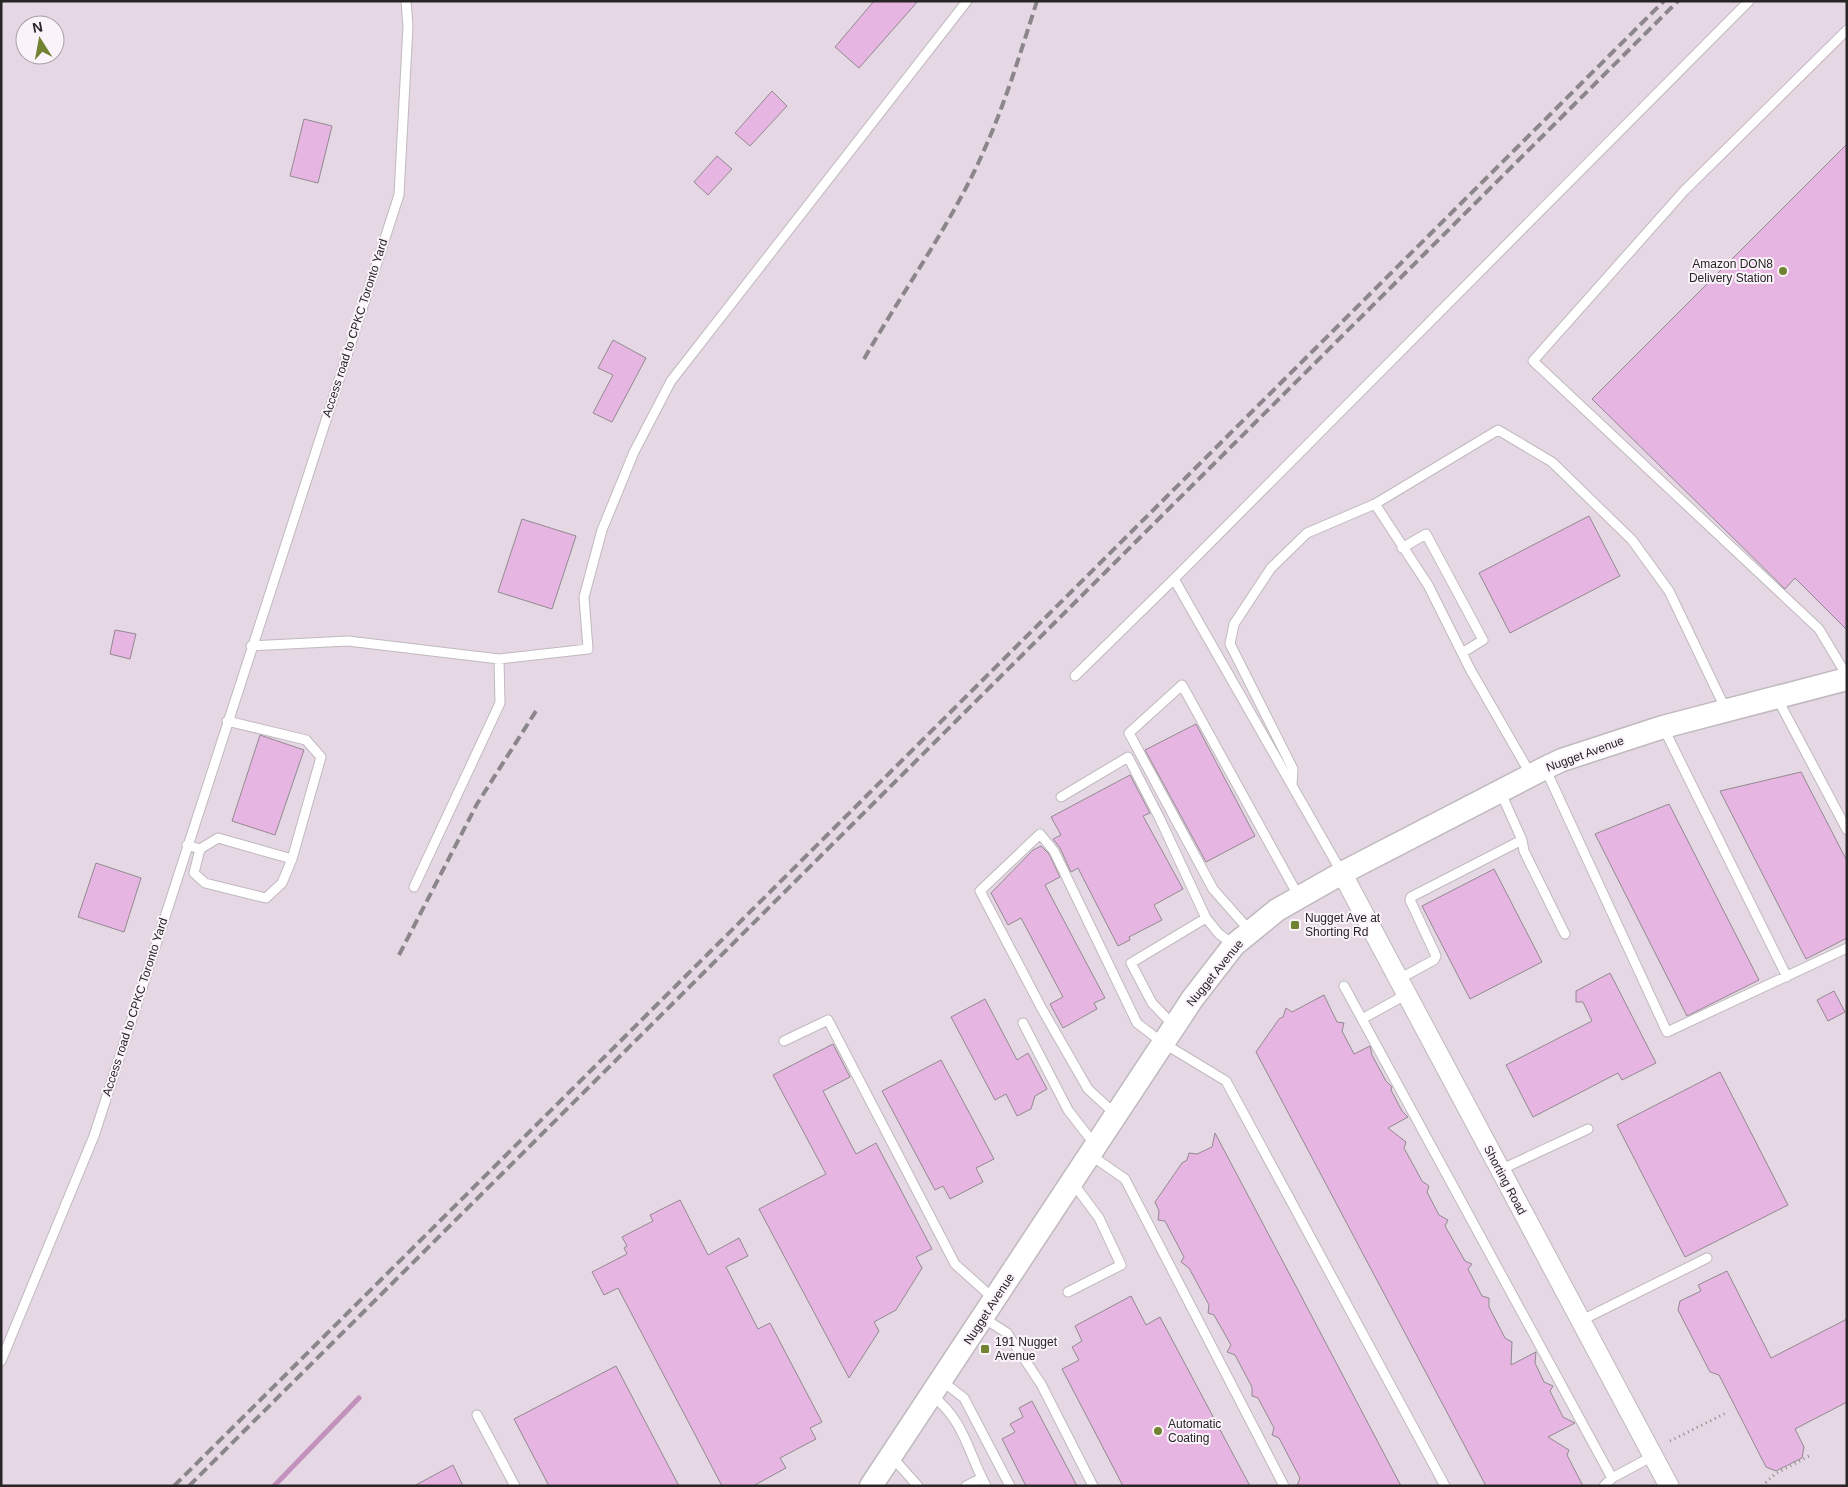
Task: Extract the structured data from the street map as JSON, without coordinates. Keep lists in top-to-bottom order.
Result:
{
  "streets": {
    "street": ["Nugget Avenue", "Shorting Road"],
    "lane": ["Access road to CPKC Toronto Yard"]
  },
  "crossings": [
    ["Nugget Avenue", "Shorting Road"]
  ],
  "places": {
    "other": ["Amazon DON8 Delivery Station", "Automatic Coating"],
    "transit": ["Nugget Ave at Shorting Rd", "191 Nugget Avenue"]
  },
  "north": "top"
}
